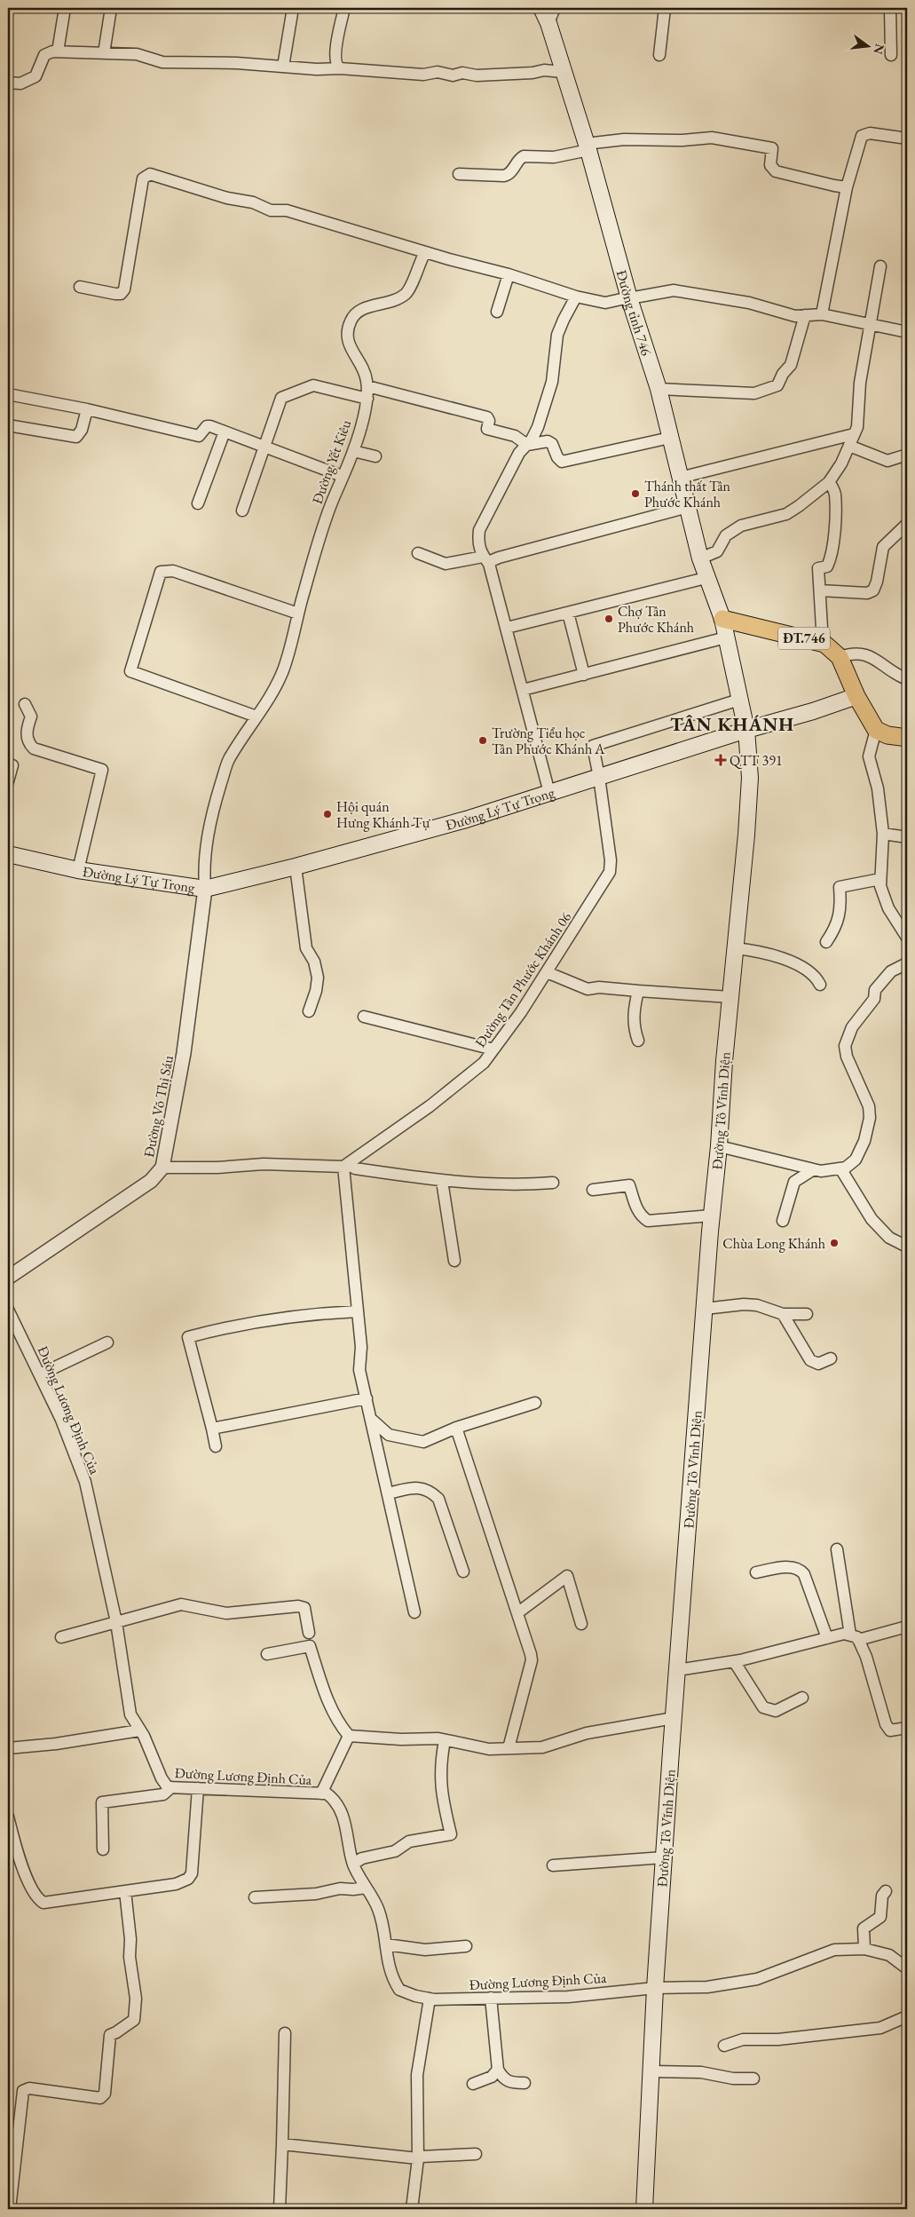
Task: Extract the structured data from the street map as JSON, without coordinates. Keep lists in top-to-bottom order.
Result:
{
  "streets": {
    "main road": [
      "Đường tỉnh 746",
      "ĐT.746",
      "Đường Lý Tự Trọng",
      "Đường Tô Vĩnh Diện"
    ],
    "street": [
      "Đường Yết Kiêu",
      "Đường Tân Phước Khánh 06",
      "Đường Võ Thị Sáu",
      "Đường Lương Định Của"
    ]
  },
  "crossings": [
    ["Đường tỉnh 746", "ĐT.746"],
    ["Đường tỉnh 746", "Đường Lý Tự Trọng"],
    ["Đường tỉnh 746", "Đường Tân Phước Khánh 06"],
    ["Đường tỉnh 746", "Đường Tô Vĩnh Diện"],
    ["Đường Yết Kiêu", "Đường Lý Tự Trọng"],
    ["Đường Yết Kiêu", "Đường Võ Thị Sáu"],
    ["ĐT.746", "Đường Lý Tự Trọng"],
    ["Đường Lý Tự Trọng", "Đường Tân Phước Khánh 06"],
    ["Đường Lý Tự Trọng", "Đường Võ Thị Sáu"],
    ["Đường Lý Tự Trọng", "Đường Tô Vĩnh Diện"],
    ["Đường Tô Vĩnh Diện", "Đường Lương Định Của"]
  ],
  "districts": ["TÂN KHÁNH"],
  "places": {
    "other": [
      "Thánh thất Tân Phước Khánh",
      "Chợ Tân Phước Khánh",
      "Trường Tiểu học Tân Phước Khánh A",
      "Hội quán Hưng Khánh Tự",
      "Chùa Long Khánh"
    ],
    "health": ["QTT 391"]
  },
  "north": "right"
}
